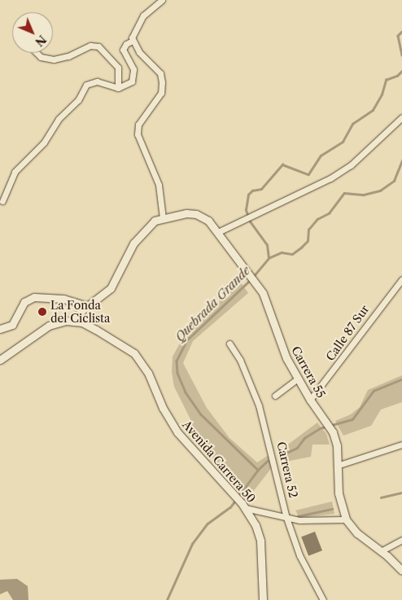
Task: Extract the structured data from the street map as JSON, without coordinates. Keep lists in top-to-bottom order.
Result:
{
  "streets": {
    "street": [
      "Calle 87 Sur",
      "Carrera 55",
      "Avenida Carrera 50",
      "Carrera 52"
    ]
  },
  "crossings": [
    ["Calle 87 Sur", "Carrera 55"]
  ],
  "water": ["Quebrada Grande"],
  "places": ["La Fonda del Ciclista"],
  "north": "bottom right"
}
